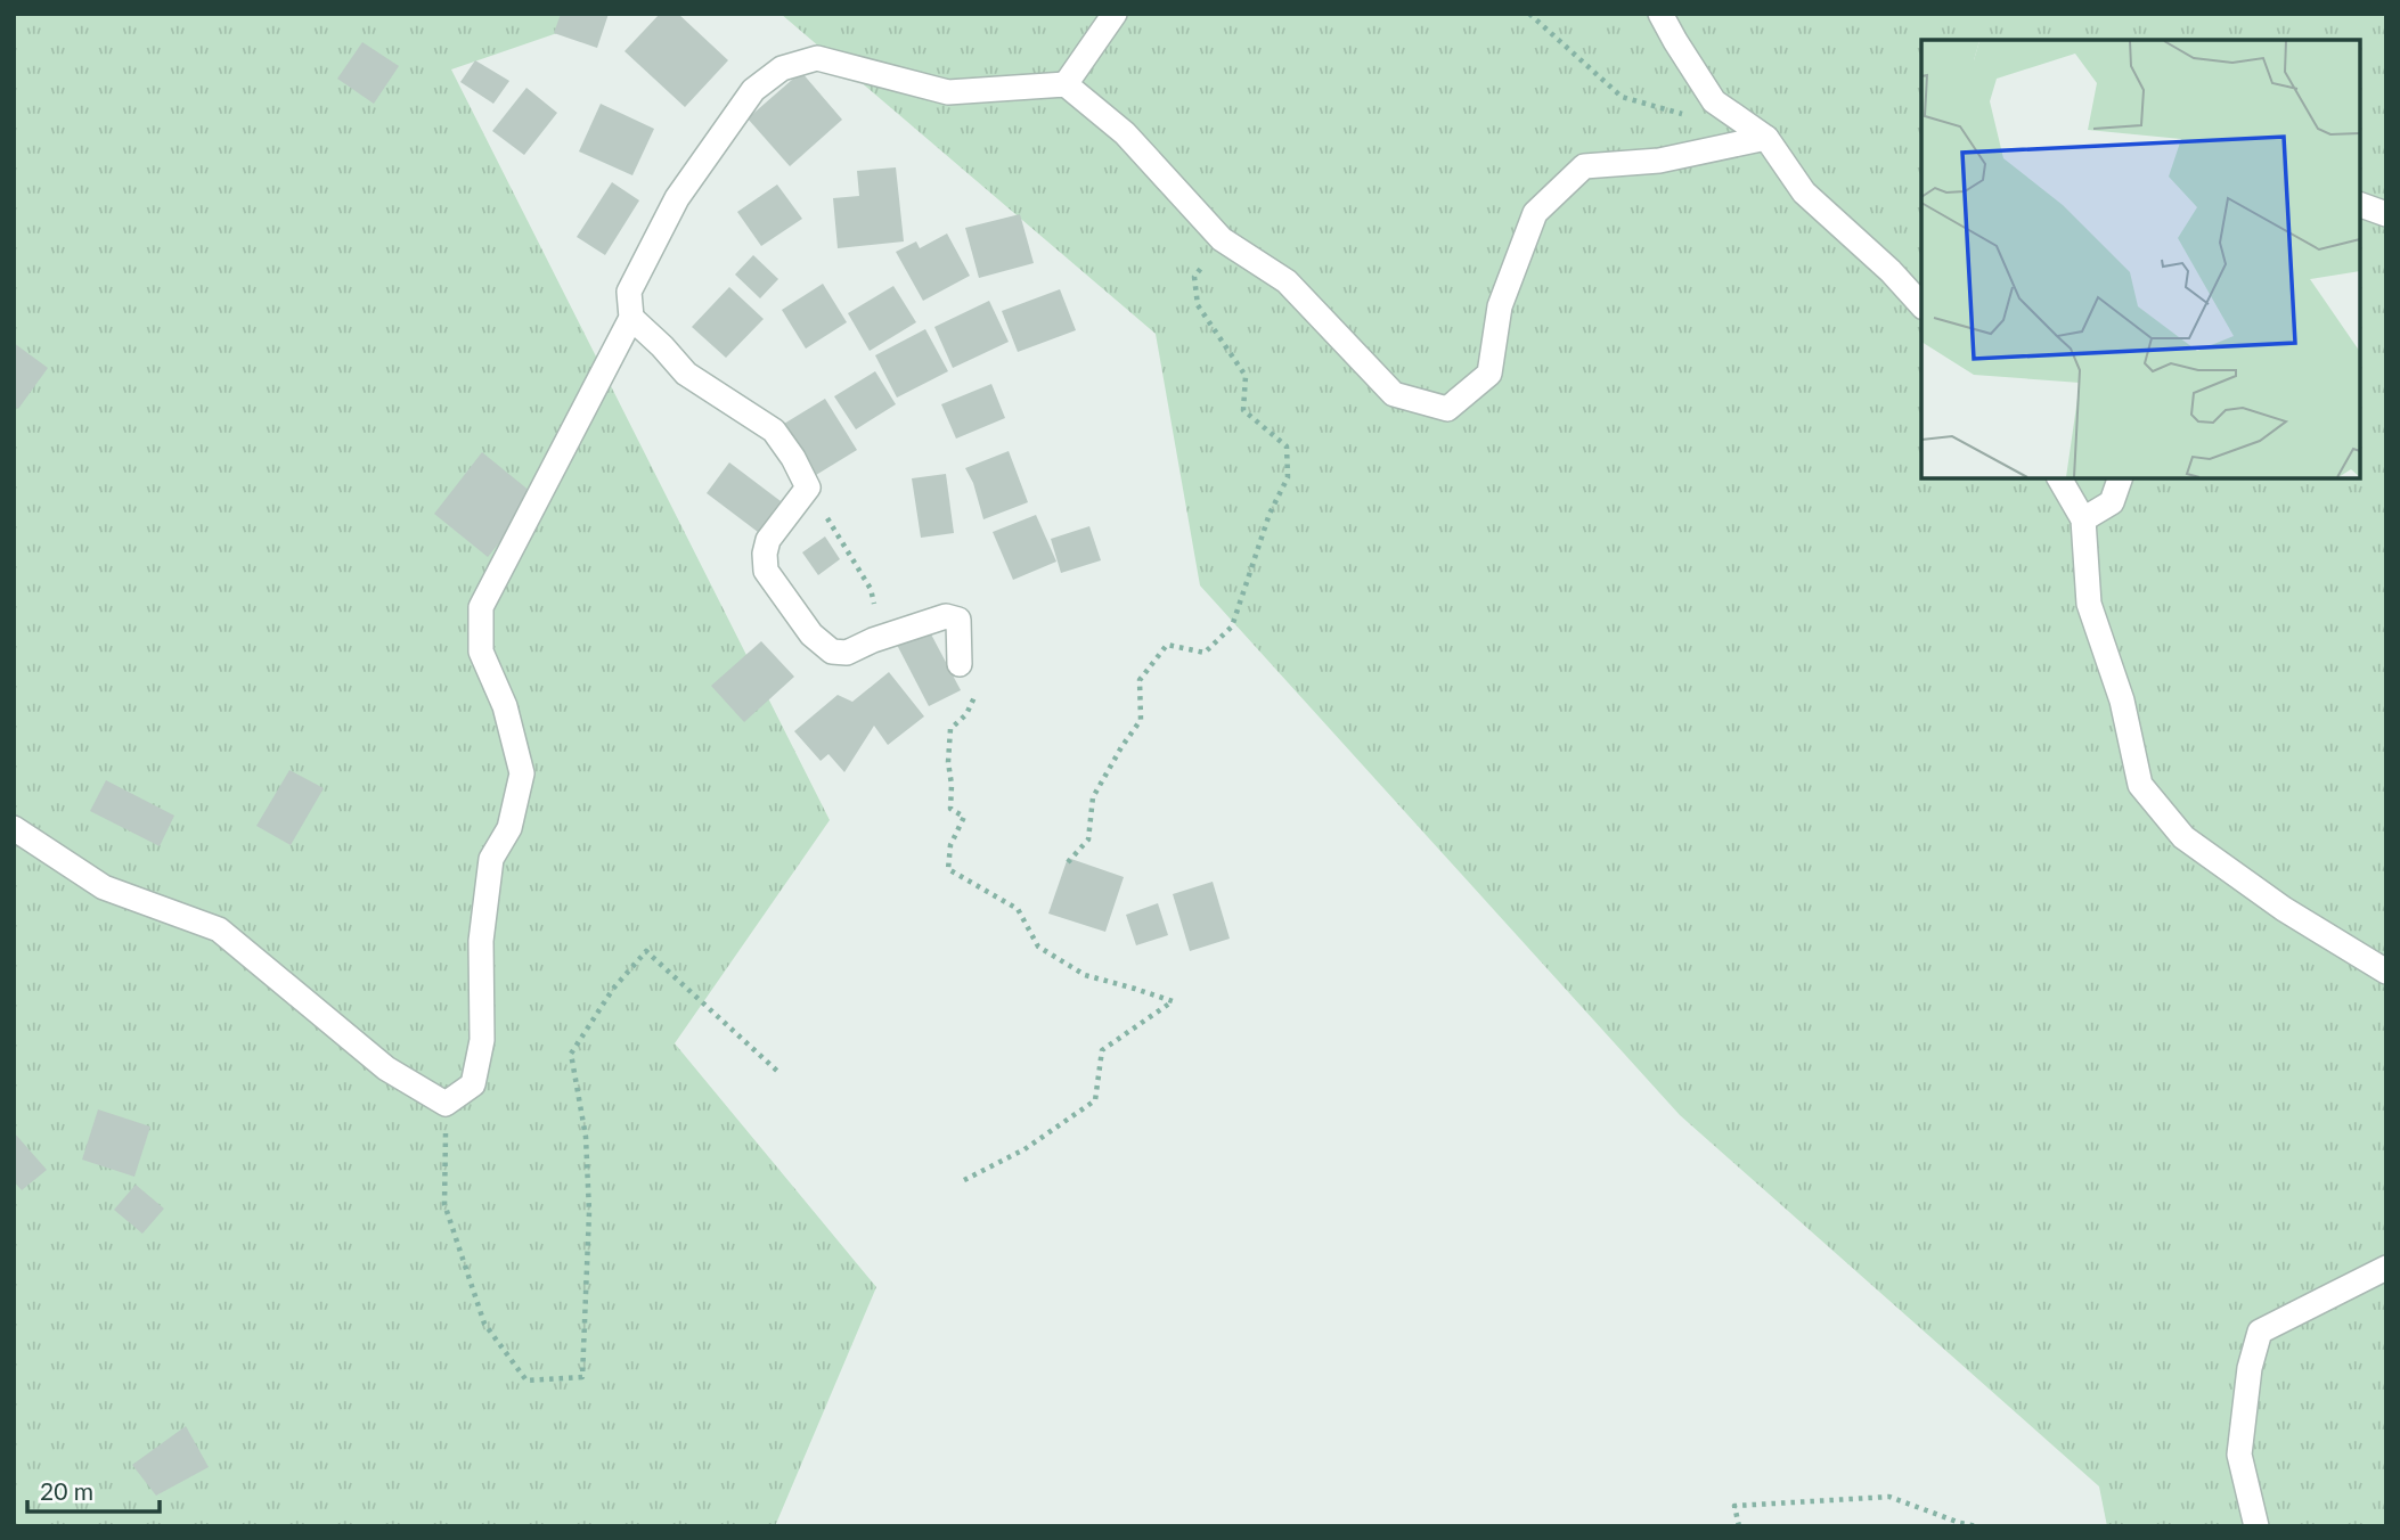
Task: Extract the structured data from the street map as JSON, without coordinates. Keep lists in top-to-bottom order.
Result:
{
  "scale_bar": "20 m"
}
